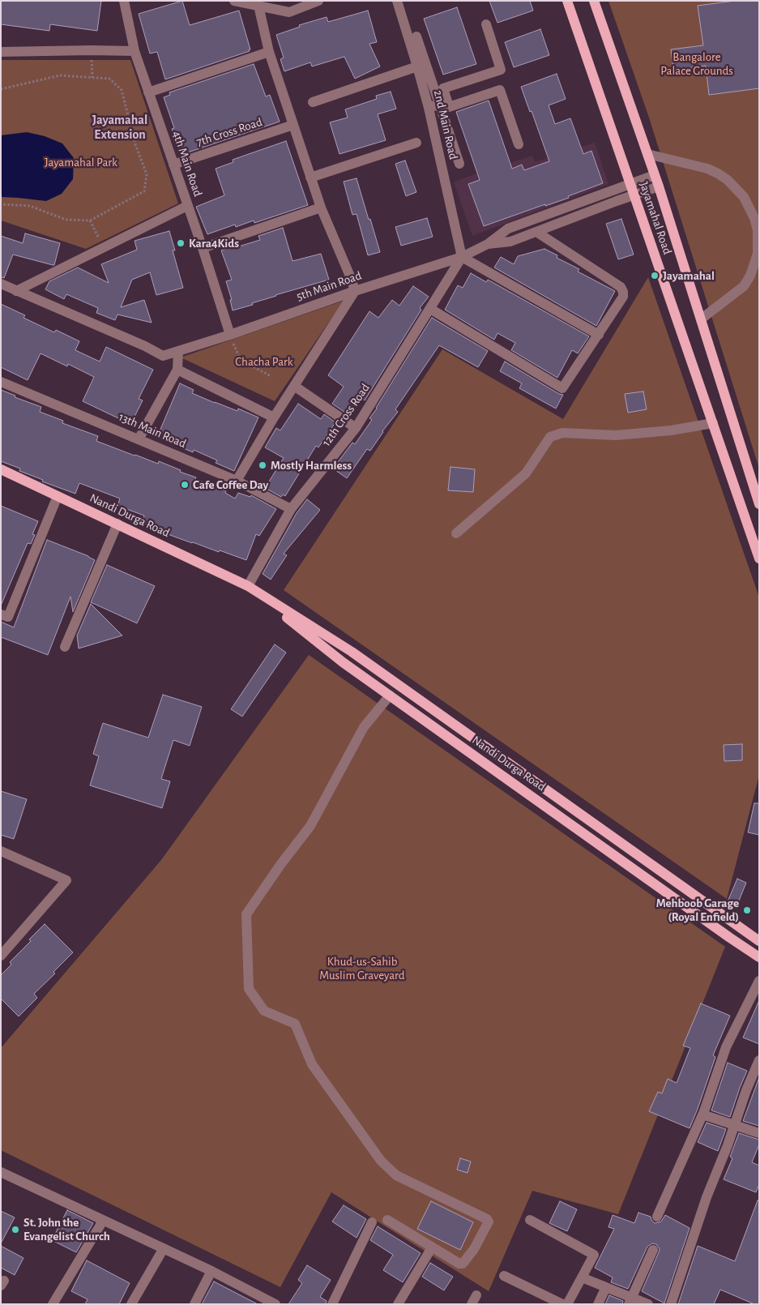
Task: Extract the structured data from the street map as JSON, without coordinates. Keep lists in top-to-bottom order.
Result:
{
  "streets": {
    "main road": ["Jayamahal Road", "Nandi Durga Road"],
    "street": [
      "2nd Main Road",
      "7th Cross Road",
      "4th Main Road",
      "5th Main Road",
      "12th Cross Road",
      "13th Main Road"
    ]
  },
  "crossings": [
    ["2nd Main Road", "5th Main Road"],
    ["2nd Main Road", "12th Cross Road"],
    ["7th Cross Road", "4th Main Road"],
    ["4th Main Road", "5th Main Road"],
    ["Jayamahal Road", "5th Main Road"],
    ["5th Main Road", "12th Cross Road"],
    ["12th Cross Road", "13th Main Road"],
    ["12th Cross Road", "Nandi Durga Road"]
  ],
  "districts": ["Jayamahal Extension"],
  "parks": [
    "Bangalore Palace Grounds",
    "Jayamahal Park",
    "Chacha Park",
    "Khud-us-Sahib Muslim Graveyard"
  ],
  "places": [
    "Kara4Kids",
    "Jayamahal",
    "Mostly Harmless",
    "Cafe Coffee Day",
    "Mehboob Garage (Royal Enfield)",
    "St. John the Evangelist Church"
  ]
}
